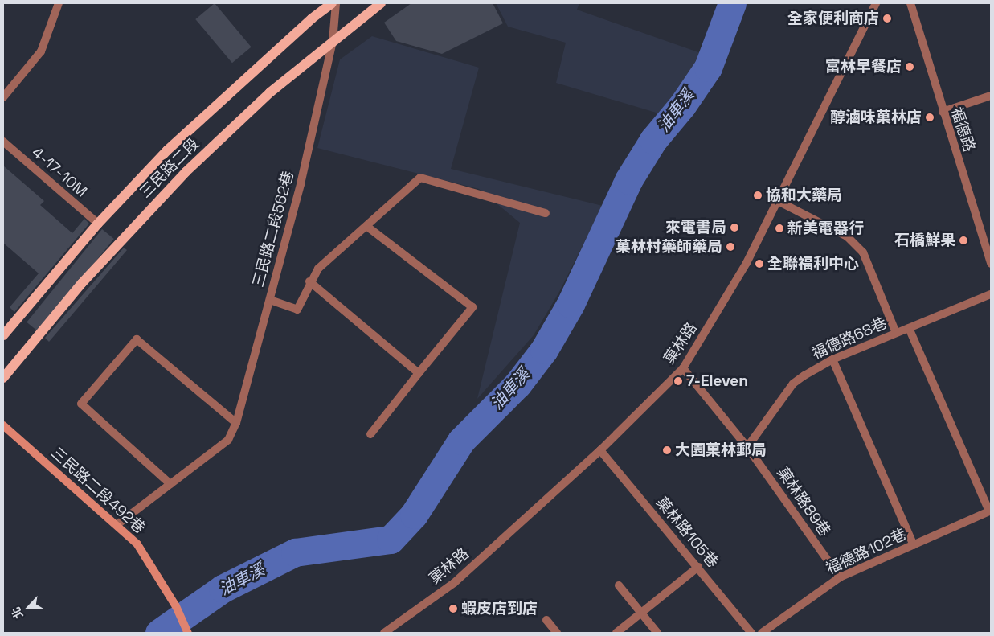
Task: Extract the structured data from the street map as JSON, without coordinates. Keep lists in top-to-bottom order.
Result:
{
  "streets": {
    "main road": ["三民路二段"],
    "street": [
      "福德路",
      "4-17-10M",
      "三民路二段562巷",
      "福德路68巷",
      "菓林路",
      "三民路二段492巷",
      "菓林路89巷",
      "菓林路105巷",
      "福德路102巷"
    ]
  },
  "crossings": [
    ["三民路二段", "4-17-10M"],
    ["三民路二段", "三民路二段562巷"],
    ["三民路二段562巷", "三民路二段492巷"],
    ["福德路68巷", "菓林路89巷"],
    ["菓林路", "菓林路89巷"],
    ["菓林路", "菓林路105巷"],
    ["菓林路89巷", "福德路102巷"]
  ],
  "water": ["油車溪"],
  "places": [
    "全家便利商店",
    "富林早餐店",
    "醇滷味菓林店",
    "協和大藥局",
    "來電書局",
    "新美電器行",
    "石橋鮮果",
    "菓林村藥師藥局",
    "全聯福利中心",
    "7-Eleven",
    "大園菓林郵局",
    "蝦皮店到店"
  ],
  "north": "bottom left"
}
